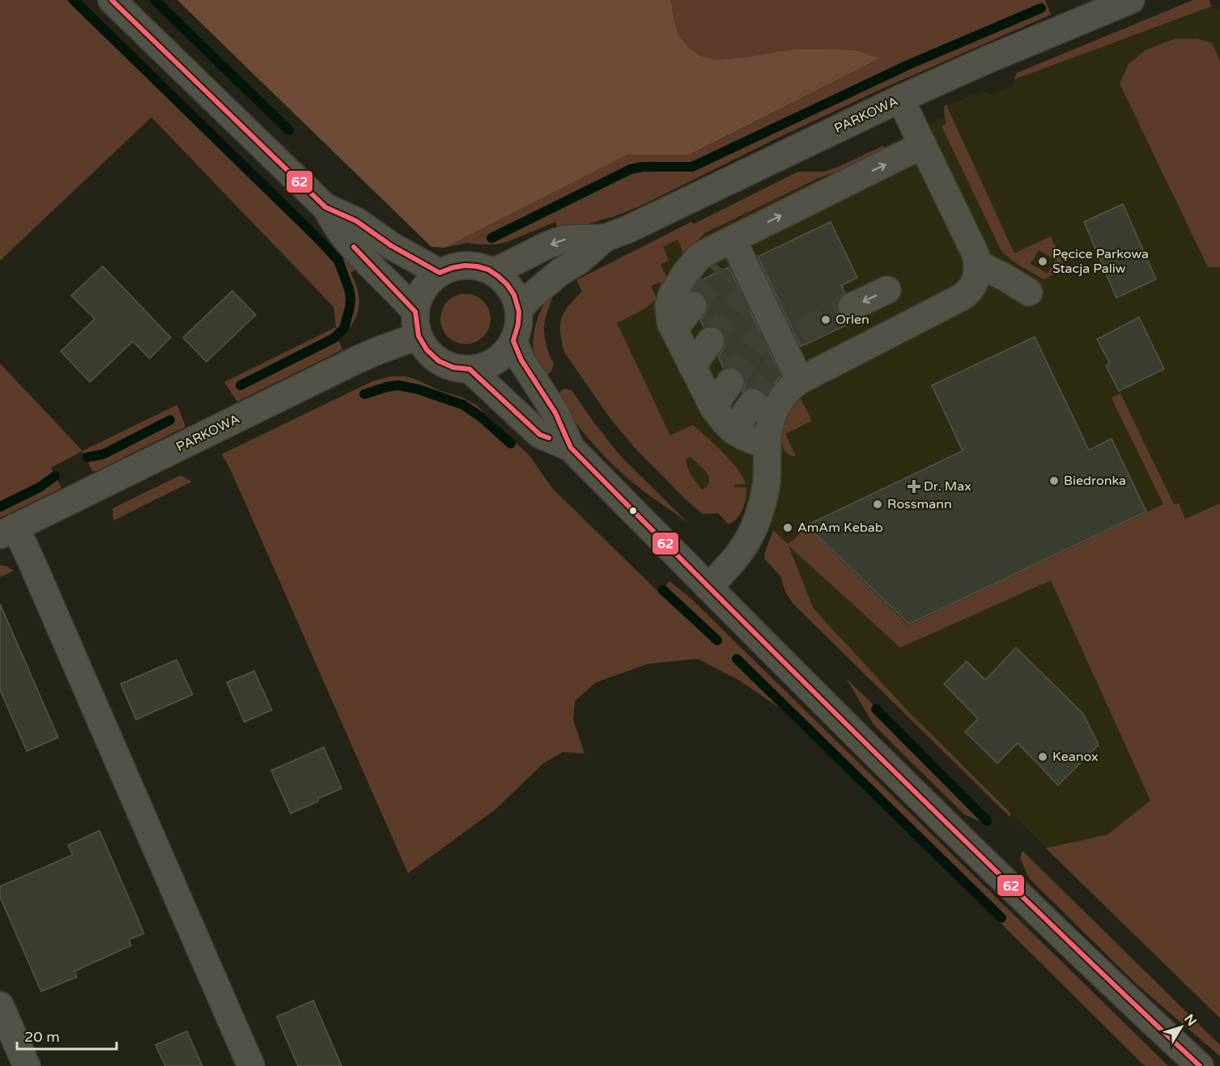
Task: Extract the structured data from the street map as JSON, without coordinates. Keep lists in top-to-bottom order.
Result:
{
  "streets": {
    "street": ["PARKOWA"]
  },
  "places": {
    "other": [
      "Pęcice Parkowa Stacja Paliw",
      "Orlen",
      "Biedronka",
      "Rossmann",
      "AmAm Kebab",
      "Keanox"
    ],
    "health": ["Dr. Max"]
  },
  "lines": ["transit line 62"],
  "scale_bar": "20 m",
  "north": "top right"
}
